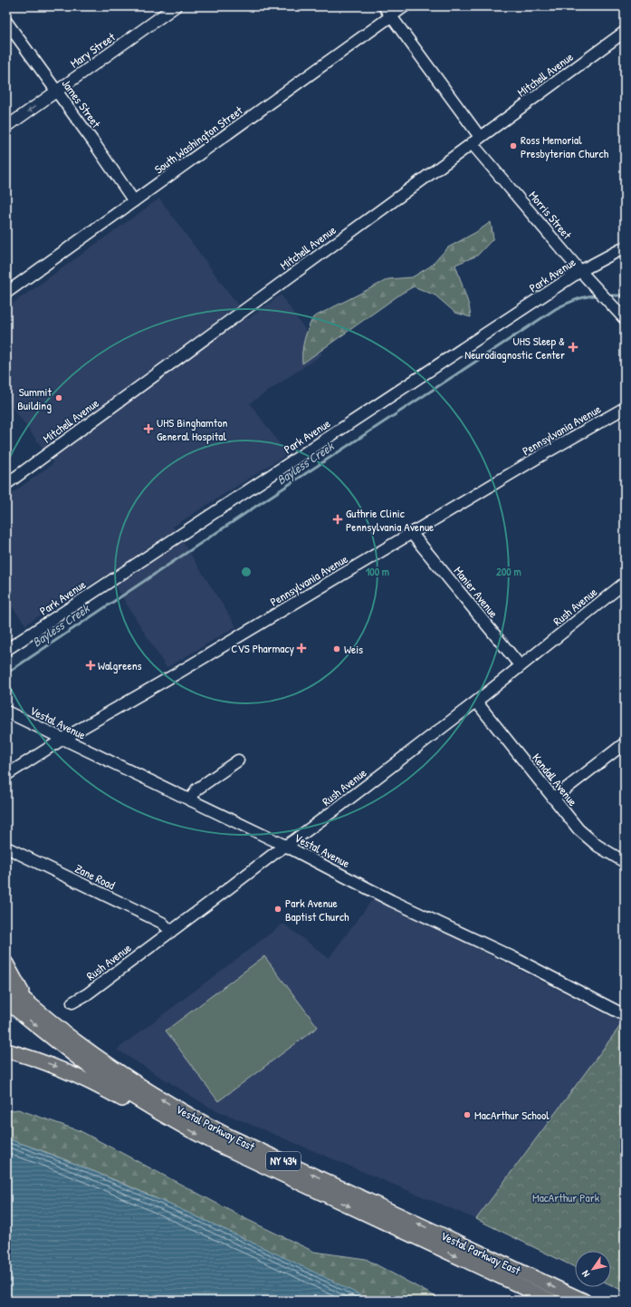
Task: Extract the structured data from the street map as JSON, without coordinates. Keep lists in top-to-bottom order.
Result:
{
  "streets": {
    "main road": ["Vestal Parkway East", "NY 434"],
    "street": [
      "Mary Street",
      "Mitchell Avenue",
      "James Street",
      "South Washington Street",
      "Morris Street",
      "Park Avenue",
      "Pennsylvania Avenue",
      "Manier Avenue",
      "Rush Avenue",
      "Vestal Avenue",
      "Kendall Avenue",
      "Zane Road"
    ]
  },
  "crossings": [
    ["Mary Street", "James Street"],
    ["Mitchell Avenue", "Morris Street"],
    ["James Street", "South Washington Street"],
    ["South Washington Street", "Morris Street"],
    ["Morris Street", "Park Avenue"],
    ["Pennsylvania Avenue", "Manier Avenue"],
    ["Pennsylvania Avenue", "Vestal Avenue"],
    ["Manier Avenue", "Rush Avenue"],
    ["Rush Avenue", "Vestal Avenue"],
    ["Rush Avenue", "Kendall Avenue"],
    ["Rush Avenue", "Zane Road"]
  ],
  "water": ["Bayless Creek"],
  "parks": ["MacArthur Park"],
  "places": {
    "other": [
      "Ross Memorial Presbyterian Church",
      "Summit Building",
      "Weis",
      "Park Avenue Baptist Church",
      "MacArthur School"
    ],
    "health": [
      "UHS Sleep & Neurodiagnostic Center",
      "UHS Binghamton General Hospital",
      "Guthrie Clinic Pennsylvania Avenue",
      "CVS Pharmacy",
      "Walgreens"
    ]
  },
  "north": "bottom left",
  "rings": ["100 m", "200 m"]
}
